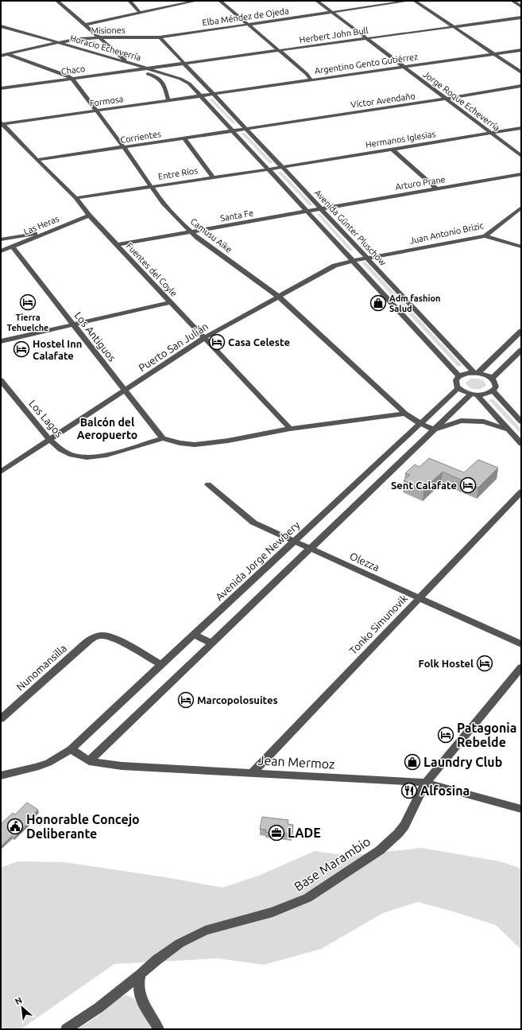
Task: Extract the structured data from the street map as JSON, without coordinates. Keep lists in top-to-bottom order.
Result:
{
  "streets": {
    "street": [
      "Elba Méndez de Ojeda",
      "Misiones",
      "Herbert John Bull",
      "Horacio Echeverría",
      "Argentino Gento Gutiérrez",
      "Chaco",
      "Víctor Avendaño",
      "Formosa",
      "Jorge Roque Echeverría",
      "Corrientes",
      "Hermanos Iglesias",
      "Entre Ríos",
      "Arturo Prane",
      "Santa Fe",
      "Las Heras",
      "Avenida Günter Pluschow",
      "Juan Antonio Brizic",
      "Camusu Aike",
      "Fuentes del Coyle",
      "Los Antiguos",
      "Puerto San Julián",
      "Los Lagos",
      "Avenida Jorge Newbery",
      "Olezza",
      "Tonko Simunovik",
      "Nunomansilla",
      "Jean Mermoz",
      "Base Marambio"
    ]
  },
  "crossings": [
    ["Elba Méndez de Ojeda", "Misiones"],
    ["Elba Méndez de Ojeda", "Jorge Roque Echeverría"],
    ["Elba Méndez de Ojeda", "Avenida Günter Pluschow"],
    ["Misiones", "Horacio Echeverría"],
    ["Misiones", "Avenida Günter Pluschow"],
    ["Misiones", "Camusu Aike"],
    ["Herbert John Bull", "Horacio Echeverría"],
    ["Herbert John Bull", "Chaco"],
    ["Herbert John Bull", "Jorge Roque Echeverría"],
    ["Herbert John Bull", "Avenida Günter Pluschow"],
    ["Horacio Echeverría", "Chaco"],
    ["Horacio Echeverría", "Formosa"],
    ["Horacio Echeverría", "Avenida Günter Pluschow"],
    ["Argentino Gento Gutiérrez", "Formosa"],
    ["Argentino Gento Gutiérrez", "Jorge Roque Echeverría"],
    ["Argentino Gento Gutiérrez", "Avenida Günter Pluschow"],
    ["Chaco", "Camusu Aike"],
    ["Víctor Avendaño", "Jorge Roque Echeverría"],
    ["Víctor Avendaño", "Corrientes"],
    ["Víctor Avendaño", "Avenida Günter Pluschow"],
    ["Formosa", "Avenida Günter Pluschow"],
    ["Formosa", "Camusu Aike"],
    ["Formosa", "Fuentes del Coyle"],
    ["Jorge Roque Echeverría", "Hermanos Iglesias"],
    ["Corrientes", "Avenida Günter Pluschow"],
    ["Corrientes", "Camusu Aike"],
    ["Corrientes", "Fuentes del Coyle"],
    ["Hermanos Iglesias", "Entre Ríos"],
    ["Hermanos Iglesias", "Avenida Günter Pluschow"],
    ["Entre Ríos", "Avenida Günter Pluschow"],
    ["Entre Ríos", "Camusu Aike"],
    ["Entre Ríos", "Fuentes del Coyle"],
    ["Arturo Prane", "Santa Fe"],
    ["Arturo Prane", "Avenida Günter Pluschow"],
    ["Santa Fe", "Avenida Günter Pluschow"],
    ["Santa Fe", "Camusu Aike"],
    ["Santa Fe", "Fuentes del Coyle"],
    ["Las Heras", "Fuentes del Coyle"],
    ["Las Heras", "Los Antiguos"],
    ["Avenida Günter Pluschow", "Juan Antonio Brizic"],
    ["Avenida Günter Pluschow", "Puerto San Julián"],
    ["Juan Antonio Brizic", "Puerto San Julián"],
    ["Camusu Aike", "Puerto San Julián"],
    ["Camusu Aike", "Avenida Jorge Newbery"],
    ["Fuentes del Coyle", "Puerto San Julián"],
    ["Los Antiguos", "Puerto San Julián"],
    ["Los Antiguos", "Los Lagos"],
    ["Puerto San Julián", "Los Lagos"],
    ["Avenida Jorge Newbery", "Olezza"],
    ["Avenida Jorge Newbery", "Nunomansilla"],
    ["Avenida Jorge Newbery", "Jean Mermoz"],
    ["Olezza", "Tonko Simunovik"],
    ["Tonko Simunovik", "Jean Mermoz"],
    ["Jean Mermoz", "Base Marambio"]
  ],
  "districts": ["Balcón del Aeropuerto"],
  "places": {
    "hotel": [
      "Tierra Tehuelche",
      "Casa Celeste",
      "Hostel Inn Calafate",
      "Sent Calafate",
      "Folk Hostel",
      "Marcopolosuites",
      "Patagonia Rebelde"
    ],
    "shop": ["Adm fashion Salud", "Laundry Club"],
    "restaurant": ["Alfosina"],
    "public building": ["Honorable Concejo Deliberante"],
    "office": ["LADE"]
  },
  "north": "top left"
}
